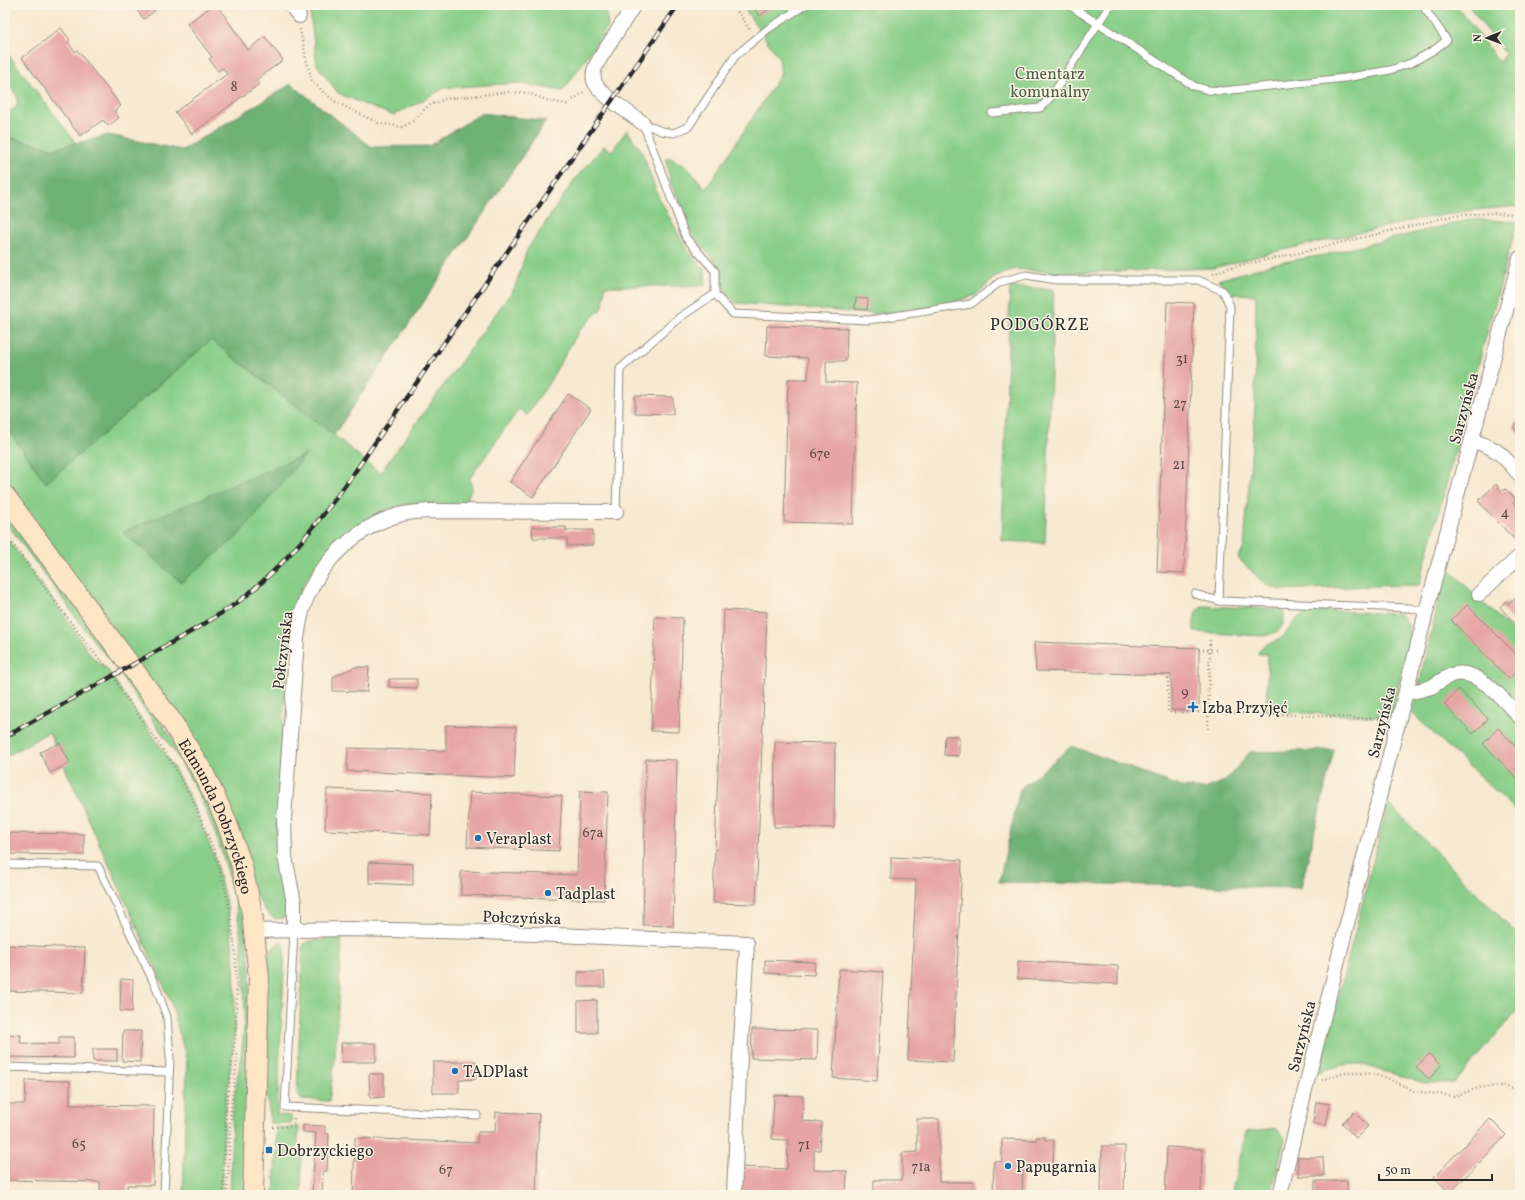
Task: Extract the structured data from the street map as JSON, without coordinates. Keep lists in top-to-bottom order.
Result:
{
  "streets": {
    "main road": ["Edmunda Dobrzyckiego"],
    "street": ["Sarzyńska", "Połczyńska"]
  },
  "crossings": [
    ["Połczyńska", "Edmunda Dobrzyckiego"]
  ],
  "districts": ["PODGÓRZE"],
  "parks": ["Cmentarz komunalny"],
  "places": {
    "health": ["Izba Przyjęć"],
    "other": [
      "Veraplast",
      "Tadplast",
      "TADPlast",
      "Papugarnia"
    ],
    "transit": ["Dobrzyckiego"]
  },
  "house_numbers": [
    "8",
    "31",
    "27",
    "67e",
    "21",
    "4",
    "9",
    "67a",
    "65",
    "71",
    "71a",
    "67"
  ],
  "scale_bar": "50 m",
  "north": "left"
}
